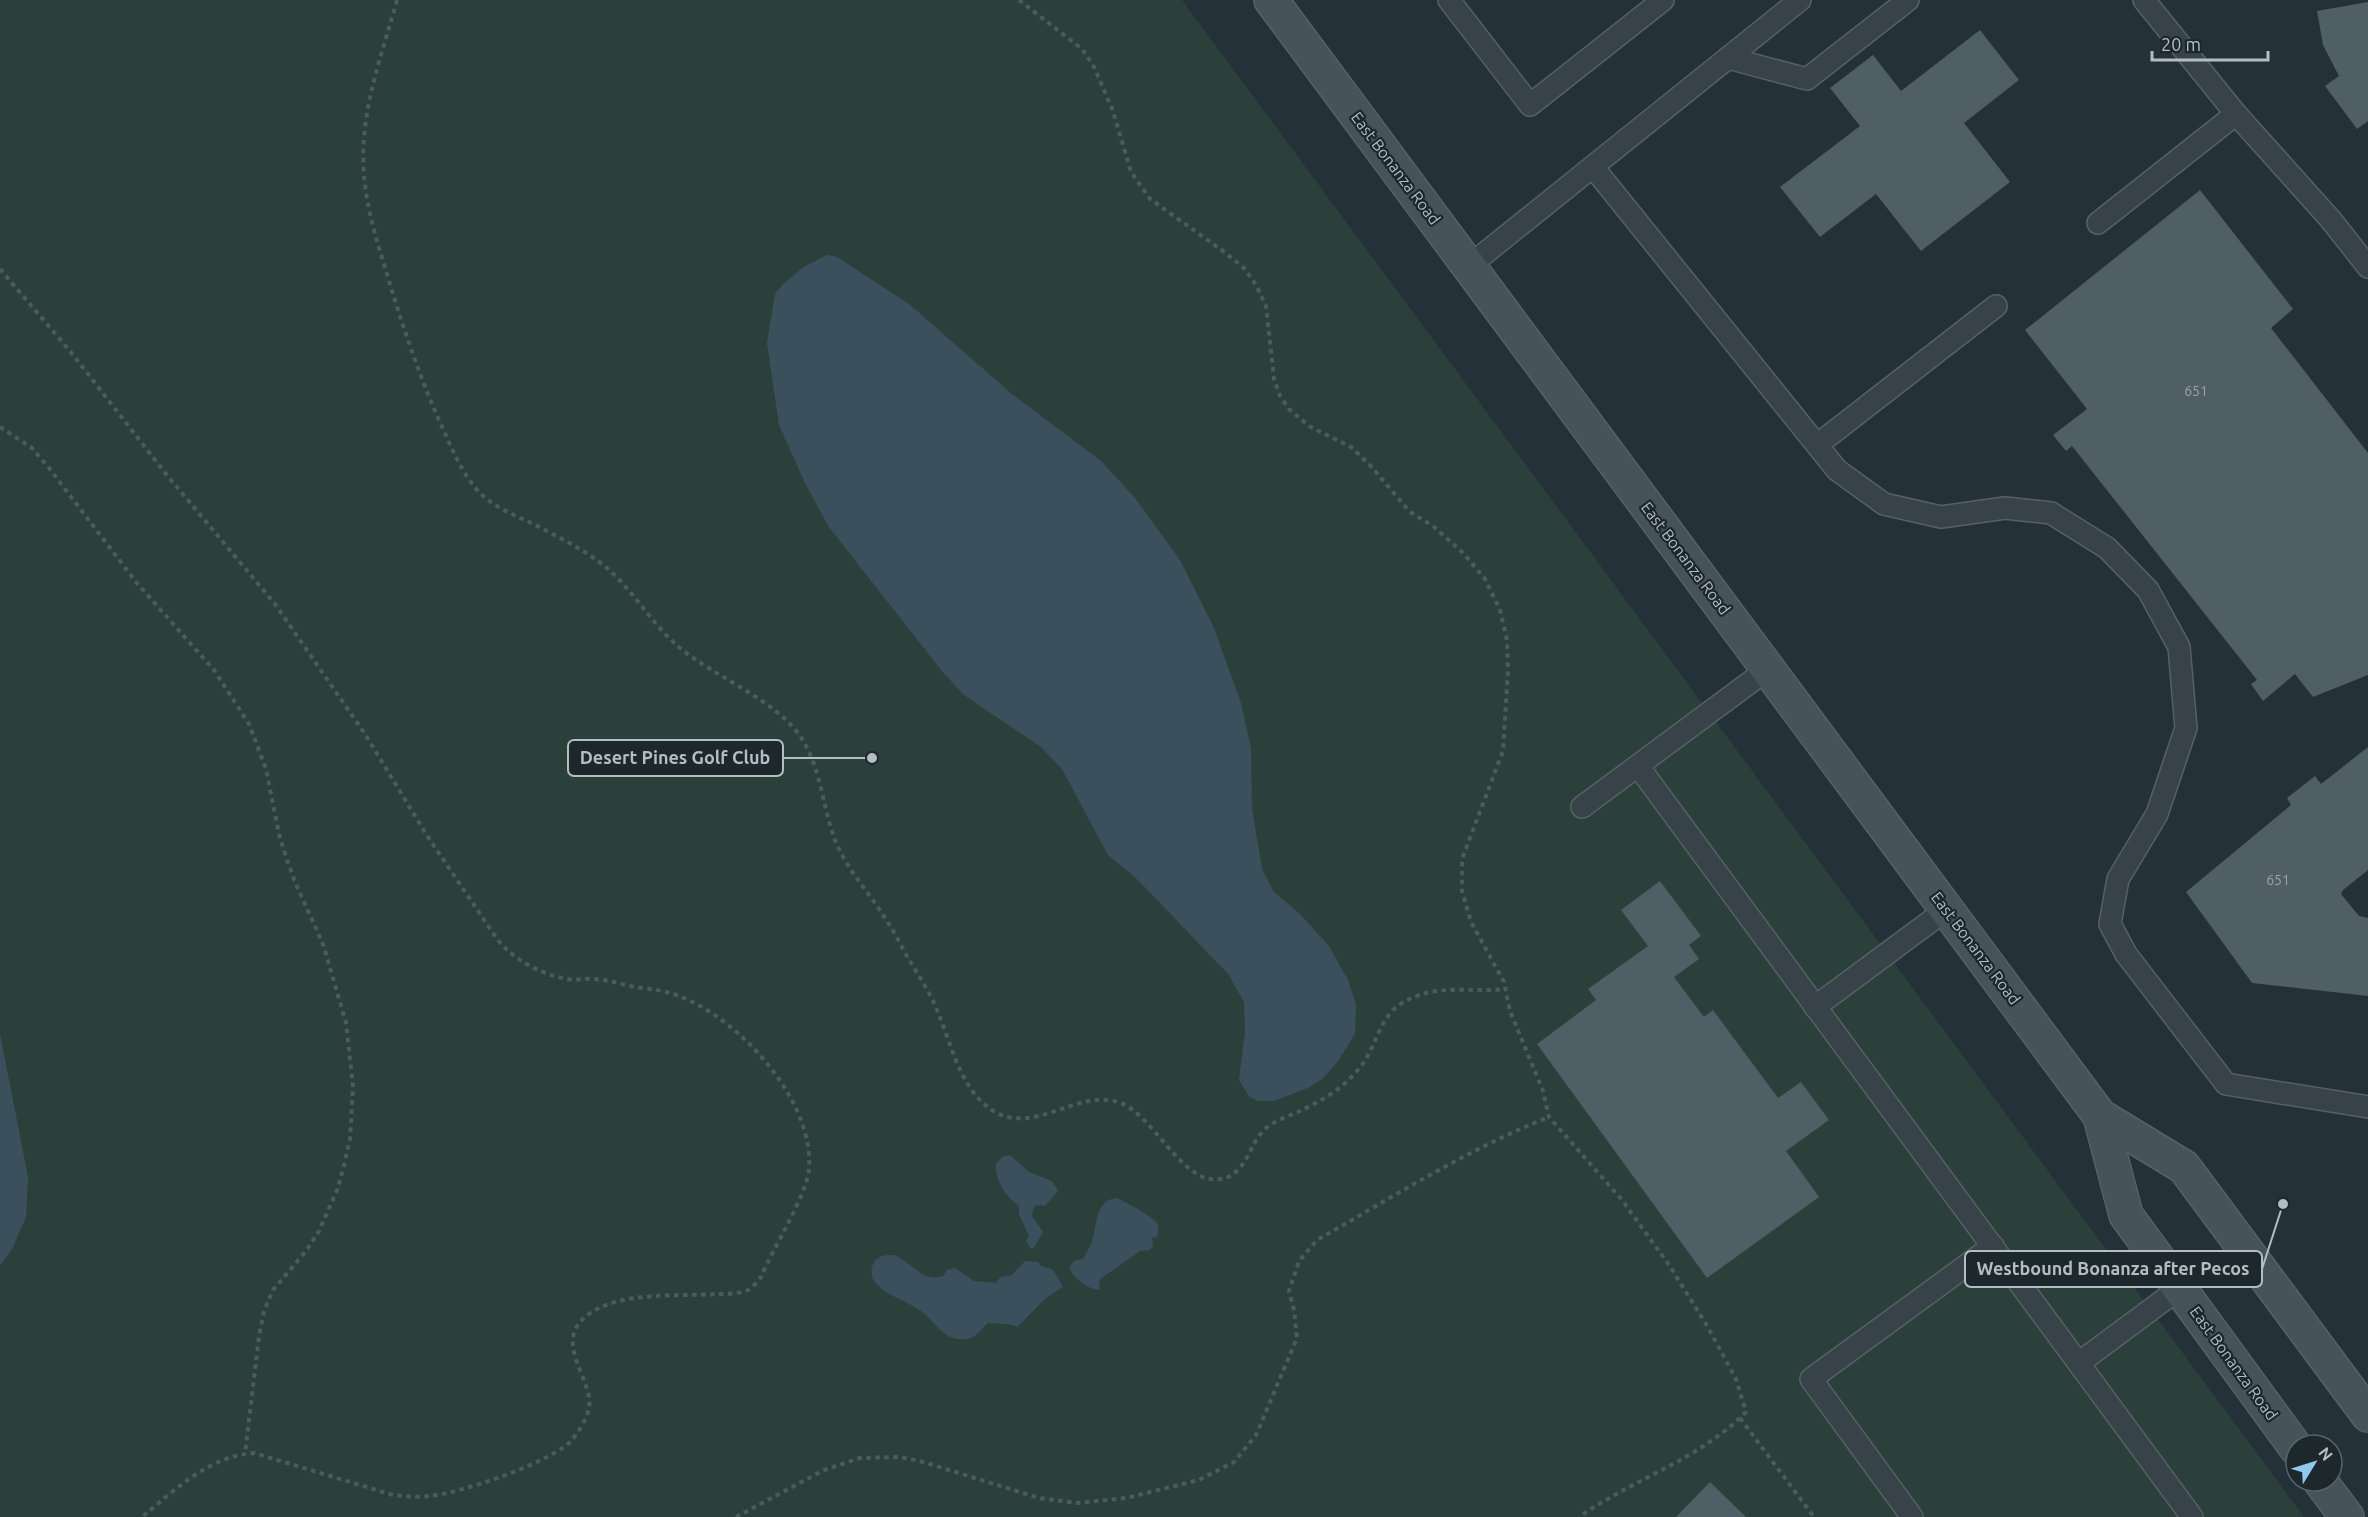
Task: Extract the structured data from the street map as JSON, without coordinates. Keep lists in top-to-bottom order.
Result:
{
  "streets": {
    "main road": ["East Bonanza Road"]
  },
  "places": ["Desert Pines Golf Club", "Westbound Bonanza after Pecos"],
  "house_numbers": ["651", "651"],
  "scale_bar": "20 m",
  "north": "top right"
}
